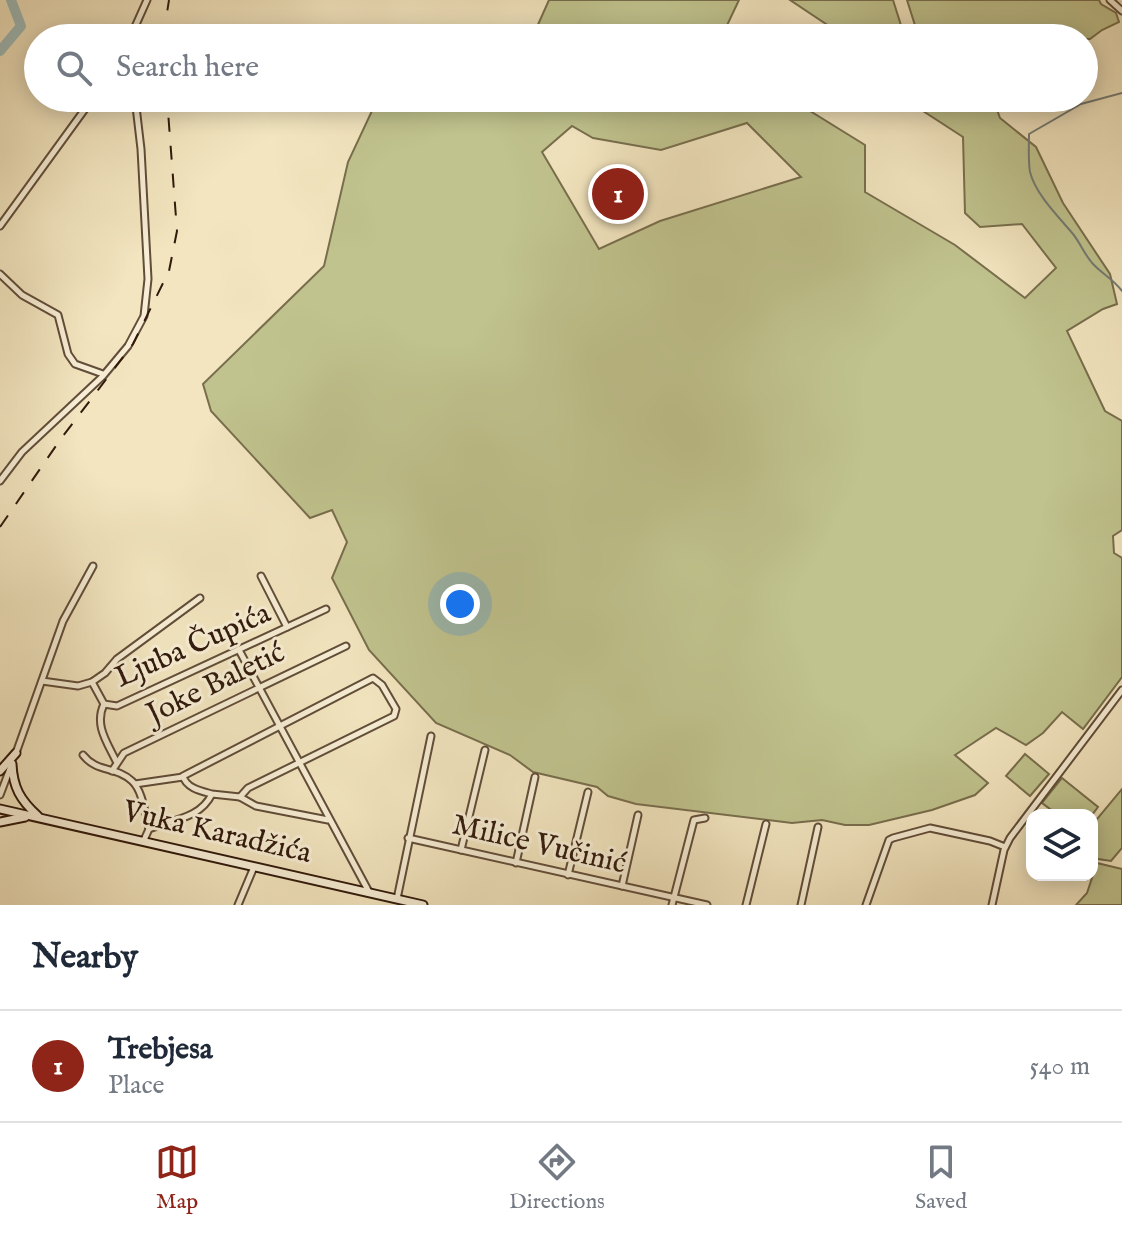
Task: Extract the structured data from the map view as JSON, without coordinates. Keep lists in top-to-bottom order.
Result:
{
  "streets": {
    "street": [
      "Ljuba Čupića",
      "Joke Baletić",
      "Vuka Karadžića",
      "Milice Vučinić"
    ]
  },
  "page": {
    "search": "Search here",
    "pins": "1",
    "heading": "Nearby",
    "list": [
      {
        "mark": "1",
        "name": "Trebjesa",
        "note": "Place",
        "value": "540 m"
      }
    ],
    "nav": ["Map", "Directions", "Saved"]
  }
}
